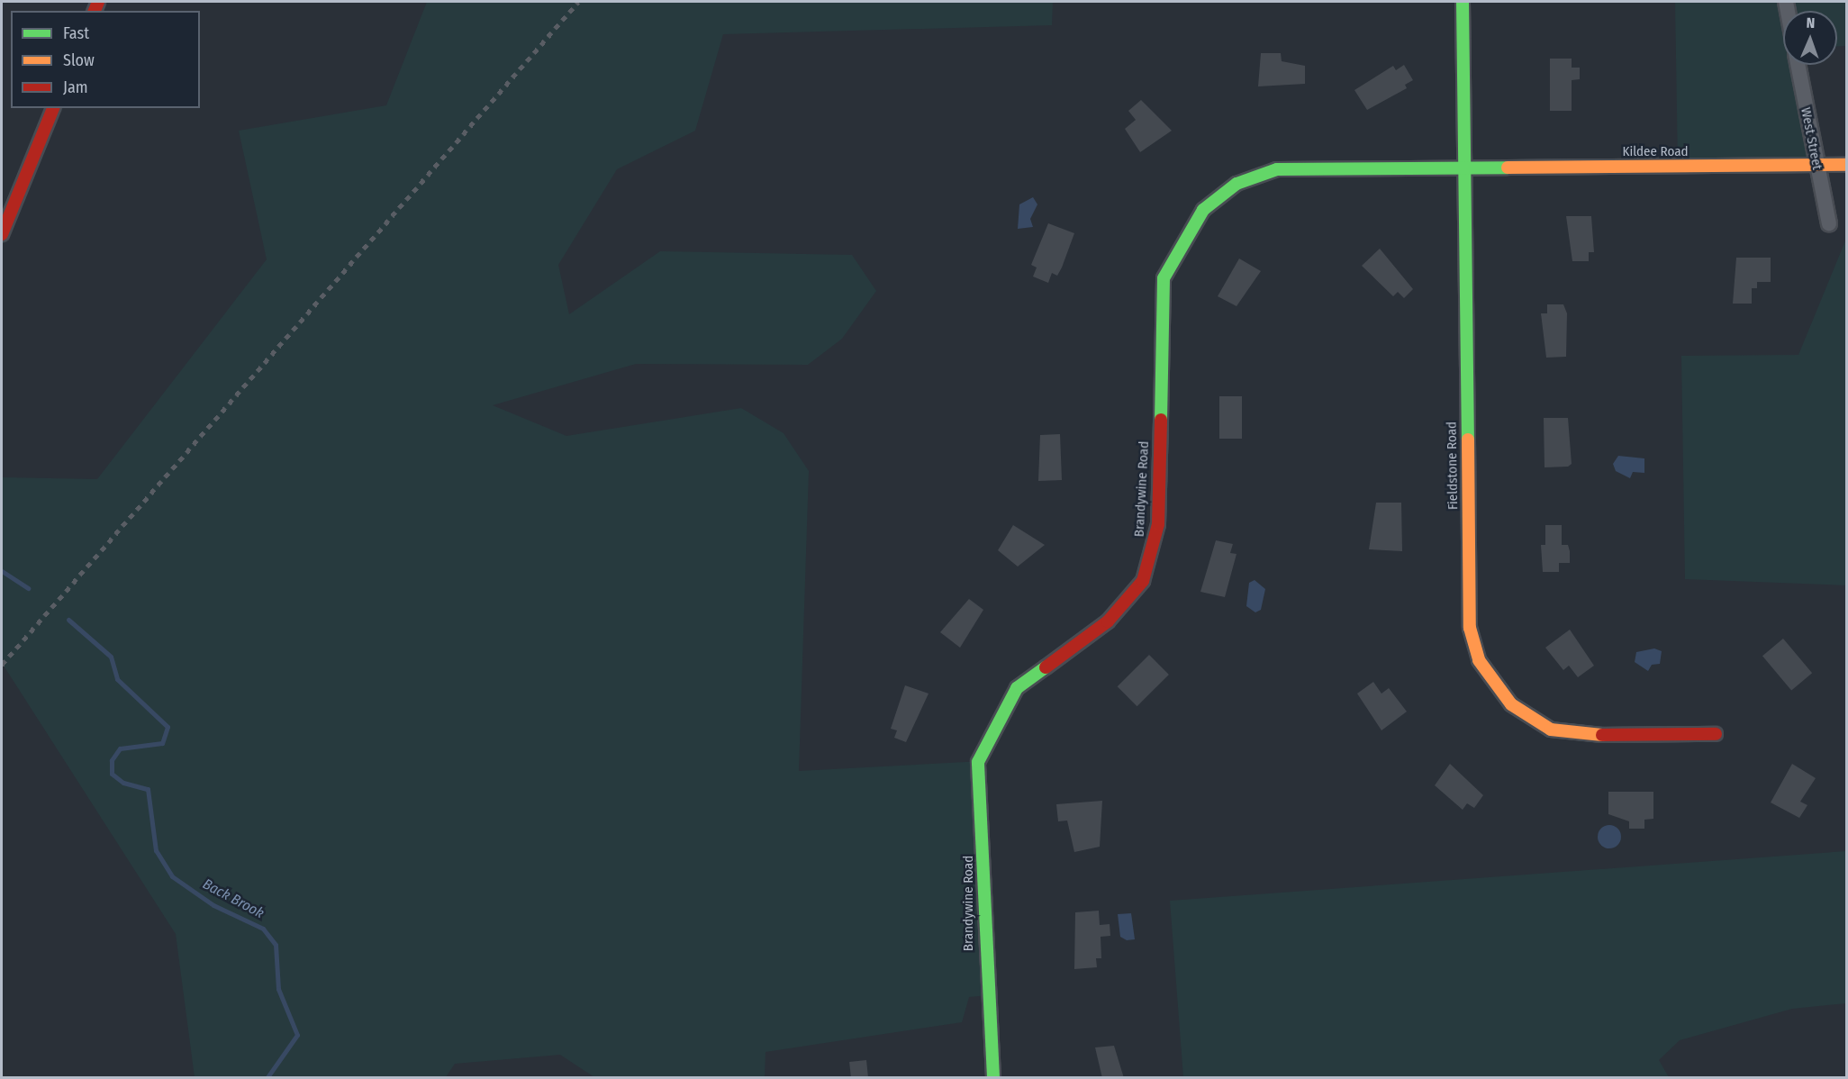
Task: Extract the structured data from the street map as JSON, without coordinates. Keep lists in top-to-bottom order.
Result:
{
  "streets": {
    "street": [
      "West Street",
      "Kildee Road",
      "Fieldstone Road",
      "Brandywine Road"
    ]
  },
  "crossings": [
    ["West Street", "Kildee Road"],
    ["Kildee Road", "Fieldstone Road"],
    ["Kildee Road", "Brandywine Road"],
    ["Fieldstone Road", "Brandywine Road"]
  ],
  "water": ["Back Brook"],
  "legend": ["Fast", "Slow", "Jam"],
  "north": "top"
}
